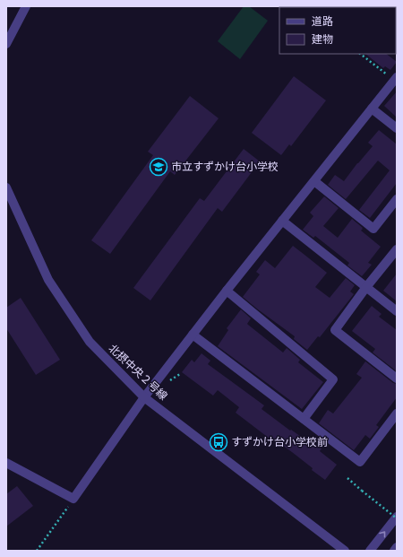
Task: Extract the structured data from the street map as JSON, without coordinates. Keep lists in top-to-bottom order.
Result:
{
  "streets": {
    "street": ["北摂中央２号線"]
  },
  "places": {
    "school or university": ["市立すずかけ台小学校"],
    "bus stop": ["すずかけ台小学校前"]
  },
  "legend": ["道路", "建物"]
}
